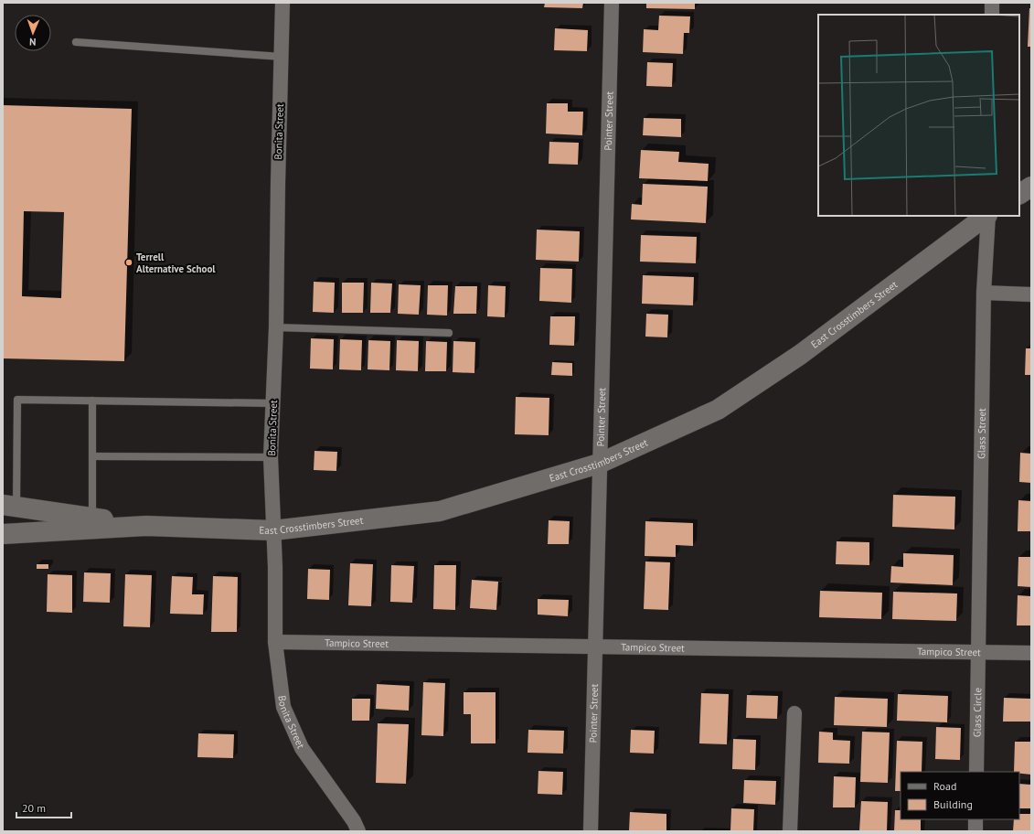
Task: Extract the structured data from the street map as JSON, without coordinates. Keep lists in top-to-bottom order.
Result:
{
  "streets": {
    "main road": ["East Crosstimbers Street"],
    "street": [
      "Pointer Street",
      "Bonita Street",
      "Glass Street",
      "Tampico Street",
      "Glass Circle"
    ]
  },
  "crossings": [
    ["Pointer Street", "East Crosstimbers Street"],
    ["Pointer Street", "Tampico Street"],
    ["Bonita Street", "East Crosstimbers Street"],
    ["Bonita Street", "Tampico Street"],
    ["Glass Street", "Tampico Street"],
    ["Glass Street", "Glass Circle"],
    ["Tampico Street", "Glass Circle"]
  ],
  "places": ["Terrell Alternative School"],
  "legend": ["Road", "Building"],
  "scale_bar": "20 m",
  "north": "bottom"
}
